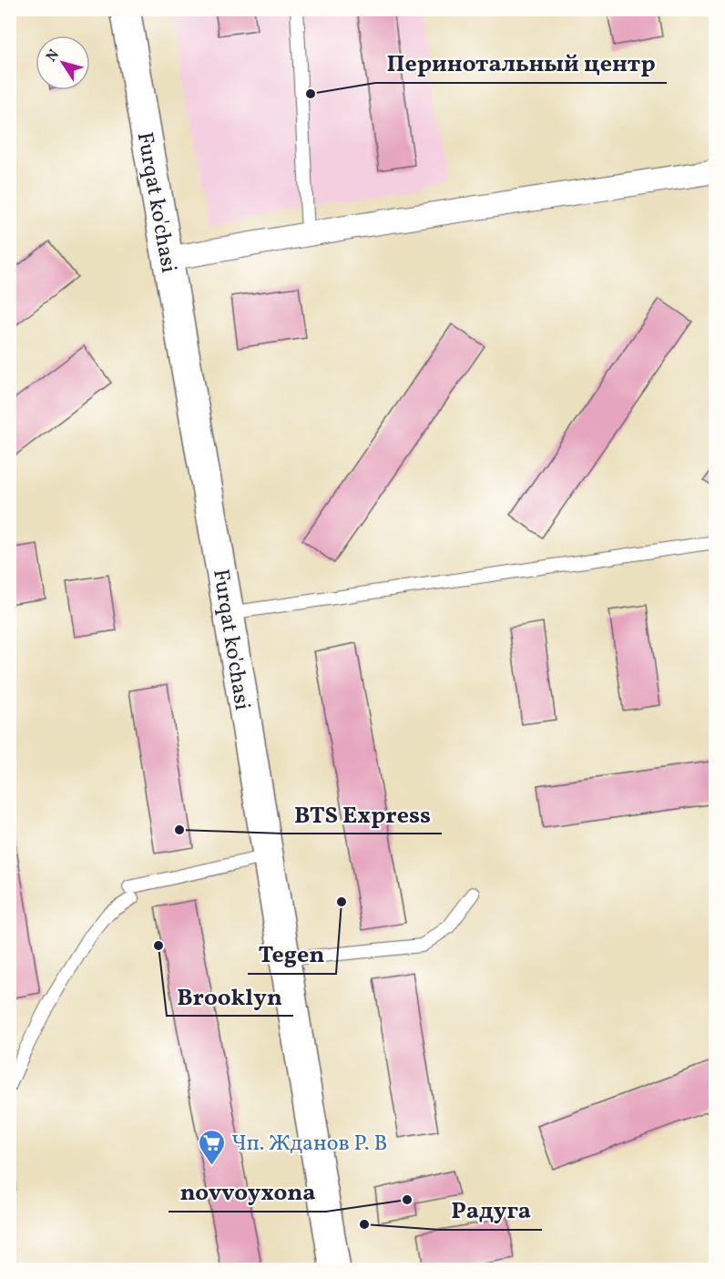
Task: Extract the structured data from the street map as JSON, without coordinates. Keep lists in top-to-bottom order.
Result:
{
  "streets": {
    "main road": ["Furqat ko'chasi"]
  },
  "places": {
    "other": [
      "Перинотальный центр",
      "BTS Express",
      "Tegen",
      "Brooklyn",
      "novvoyxona",
      "Радуга"
    ],
    "supermarket": ["Чп. Жданов Р. В"]
  },
  "north": "top left"
}
